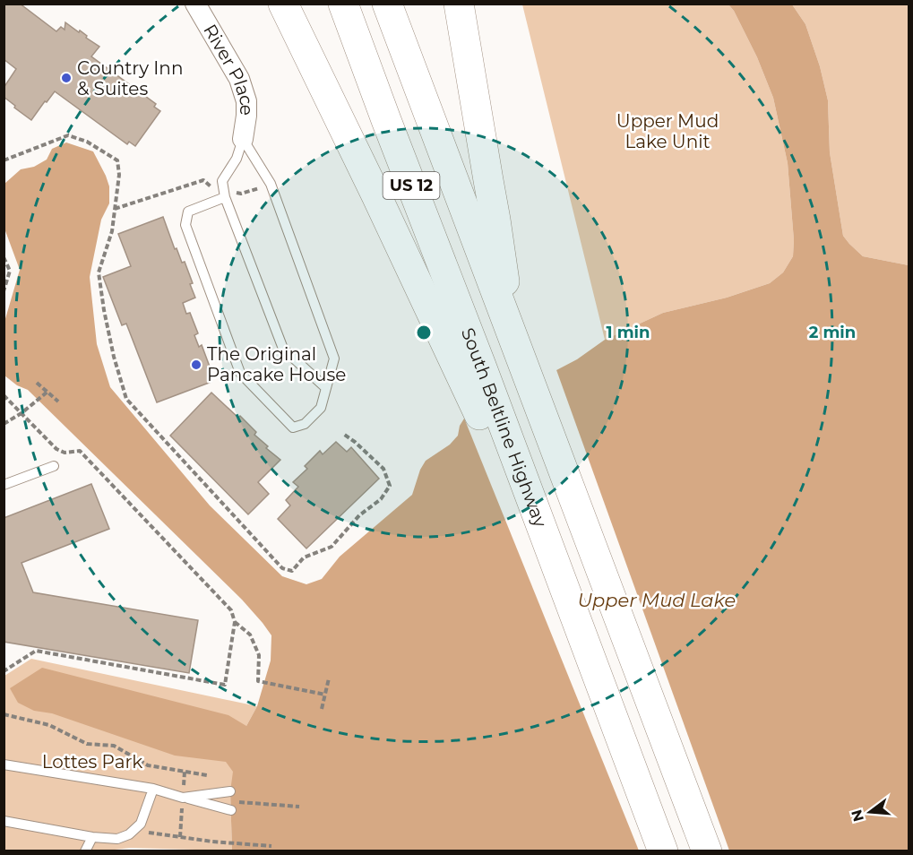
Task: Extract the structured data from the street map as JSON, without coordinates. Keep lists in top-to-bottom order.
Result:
{
  "streets": {
    "highway": ["US 12", "South Beltline Highway"],
    "street": ["River Place"]
  },
  "water": ["Upper Mud Lake"],
  "parks": ["Upper Mud Lake Unit", "Lottes Park"],
  "places": ["Country Inn & Suites", "The Original Pancake House"],
  "north": "left",
  "rings": ["1 min", "2 min"]
}
